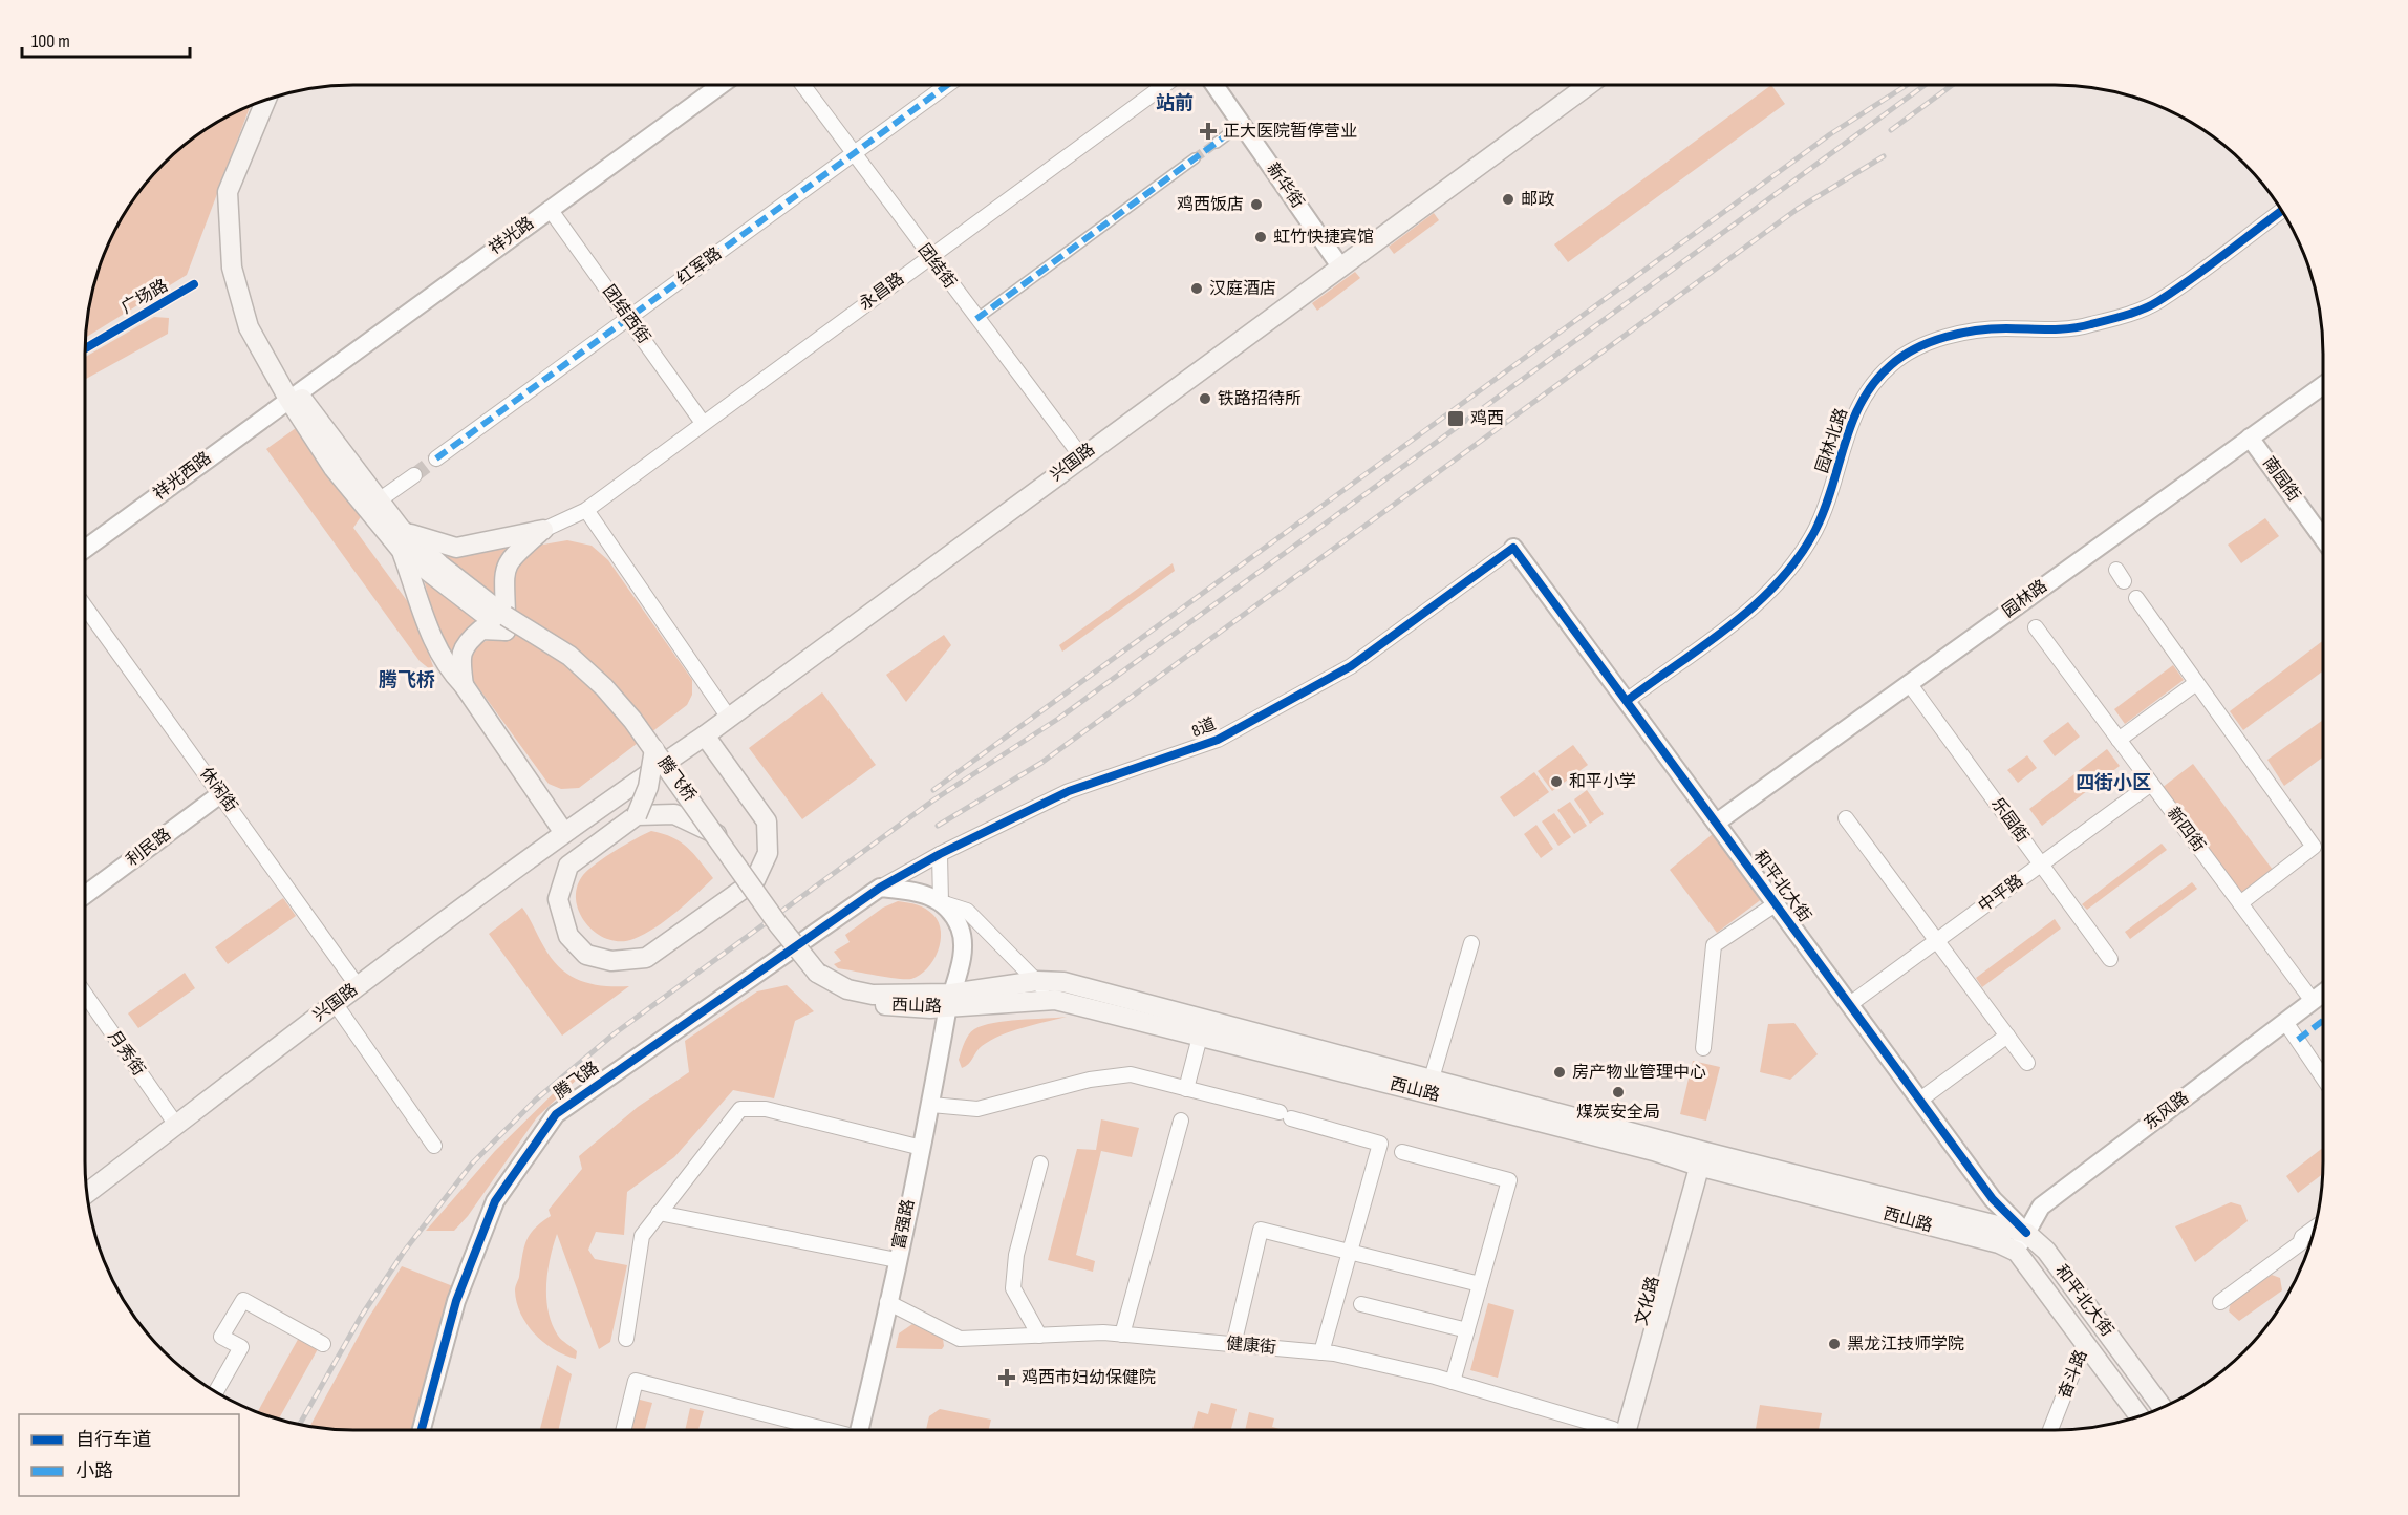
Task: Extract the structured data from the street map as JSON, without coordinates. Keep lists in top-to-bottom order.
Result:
{
  "streets": {
    "main road": [
      "兴国路",
      "腾飞桥",
      "和平北大街",
      "西山路",
      "文化路"
    ],
    "street": [
      "新华街",
      "祥光路",
      "红军路",
      "团结街",
      "永昌路",
      "团结西街",
      "园林北路",
      "祥光西路",
      "南园街",
      "园林路",
      "8道",
      "休闲街",
      "乐园街",
      "新四街",
      "利民路",
      "中平路",
      "月秀街",
      "腾飞路",
      "东风路",
      "富强路",
      "健康街",
      "奋斗路"
    ],
    "cycle path": ["广场路"]
  },
  "crossings": [
    ["新华街", "兴国路"],
    ["祥光路", "团结西街"],
    ["祥光路", "祥光西路"],
    ["红军路", "团结街"],
    ["红军路", "团结西街"],
    ["团结街", "永昌路"],
    ["团结街", "兴国路"],
    ["永昌路", "团结西街"],
    ["园林北路", "和平北大街"],
    ["兴国路", "休闲街"],
    ["兴国路", "月秀街"],
    ["南园街", "园林路"],
    ["园林路", "乐园街"],
    ["园林路", "和平北大街"],
    ["8道", "和平北大街"],
    ["8道", "腾飞路"],
    ["腾飞桥", "西山路"],
    ["休闲街", "利民路"],
    ["乐园街", "中平路"],
    ["新四街", "中平路"],
    ["新四街", "东风路"],
    ["和平北大街", "中平路"],
    ["和平北大街", "西山路"],
    ["和平北大街", "东风路"],
    ["和平北大街", "奋斗路"],
    ["西山路", "东风路"],
    ["西山路", "富强路"],
    ["西山路", "文化路"],
    ["富强路", "健康街"]
  ],
  "districts": ["站前", "腾飞桥", "四街小区"],
  "places": {
    "health": ["正大医院暂停营业", "鸡西市妇幼保健院"],
    "other": [
      "邮政",
      "鸡西饭店",
      "虹竹快捷宾馆",
      "汉庭酒店",
      "铁路招待所",
      "和平小学",
      "房产物业管理中心",
      "煤炭安全局",
      "黑龙江技师学院"
    ],
    "transit": ["鸡西"]
  },
  "legend": ["自行车道", "小路"],
  "scale_bar": "100 m"
}
